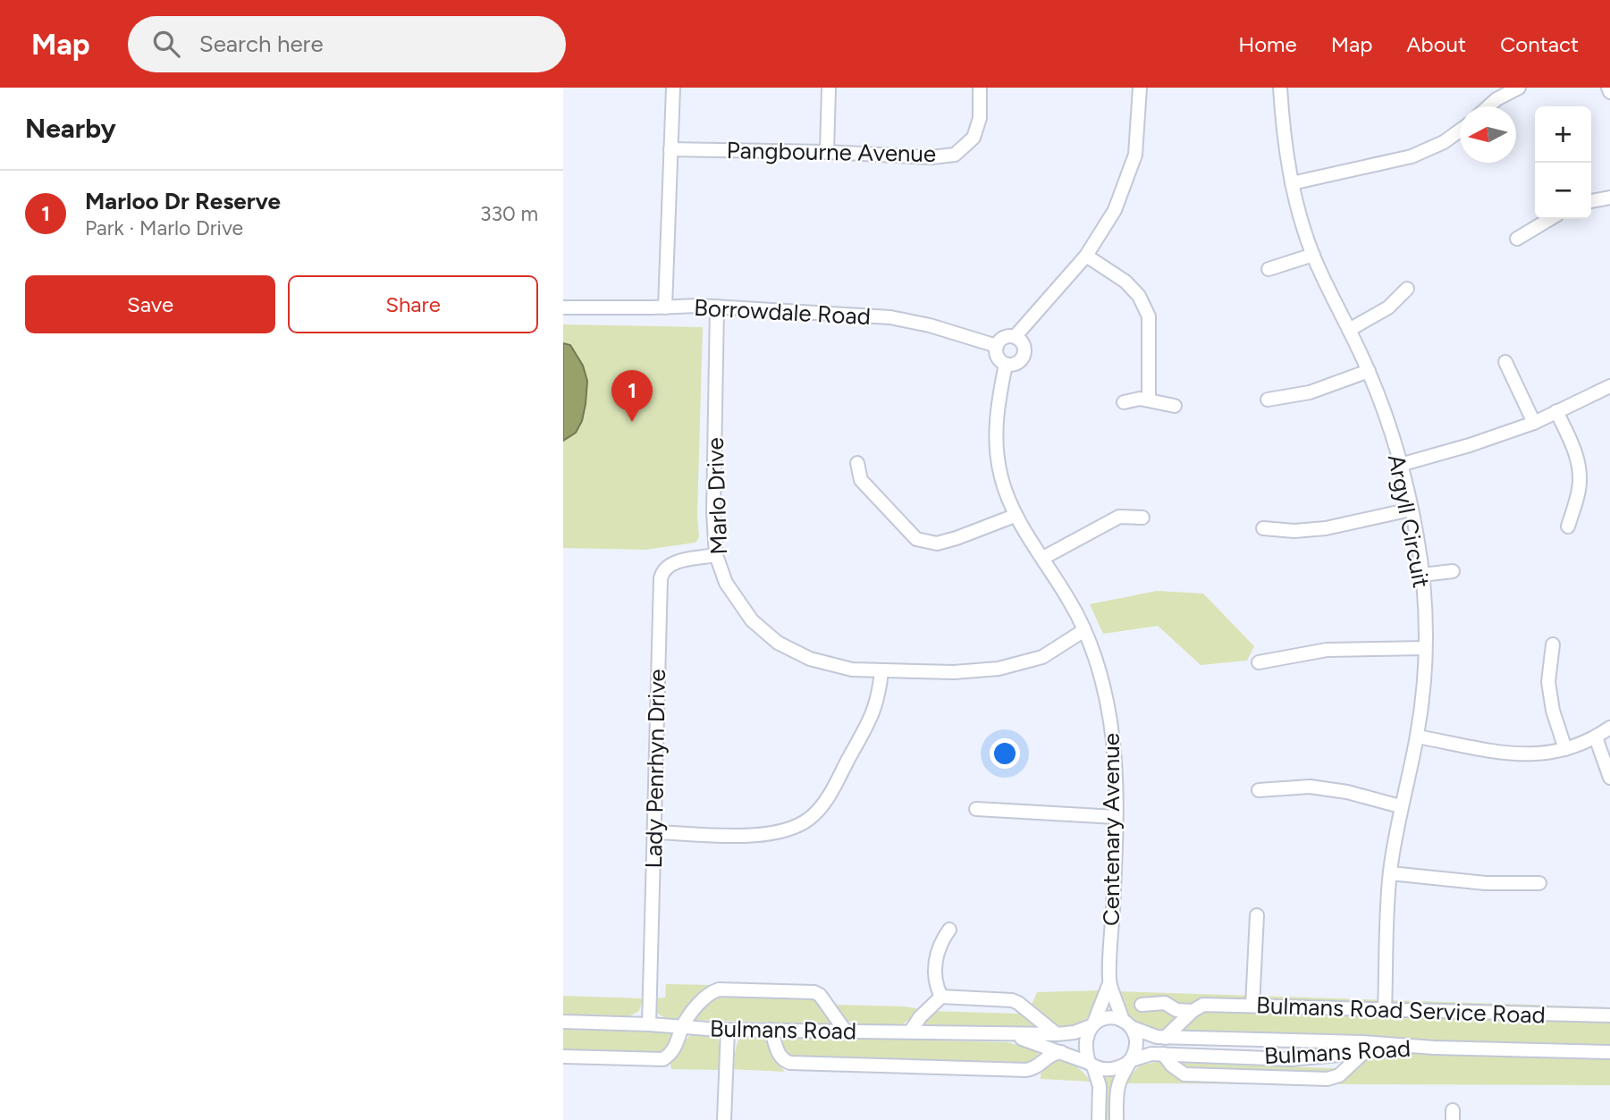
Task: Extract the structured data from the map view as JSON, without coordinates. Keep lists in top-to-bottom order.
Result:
{
  "streets": {
    "street": [
      "Pangbourne Avenue",
      "Borrowdale Road",
      "Marlo Drive",
      "Argyll Circuit",
      "Lady Penrhyn Drive",
      "Centenary Avenue",
      "Bulmans Road Service Road",
      "Bulmans Road"
    ]
  },
  "crossings": [
    ["Borrowdale Road", "Marlo Drive"],
    ["Borrowdale Road", "Centenary Avenue"],
    ["Marlo Drive", "Lady Penrhyn Drive"],
    ["Marlo Drive", "Centenary Avenue"],
    ["Argyll Circuit", "Bulmans Road Service Road"],
    ["Lady Penrhyn Drive", "Bulmans Road"],
    ["Centenary Avenue", "Bulmans Road"],
    ["Bulmans Road Service Road", "Bulmans Road"]
  ],
  "north": "left",
  "page": {
    "header": "Map",
    "search": "Search here",
    "nav": [
      "Home",
      "Map",
      "About",
      "Contact"
    ],
    "heading": "Nearby",
    "map_buttons": ["+", "−"],
    "list": [
      {
        "mark": "1",
        "name": "Marloo Dr Reserve",
        "note": "Park · Marlo Drive",
        "value": "330 m"
      }
    ],
    "buttons": ["Save", "Share"],
    "pins": "1"
  }
}
